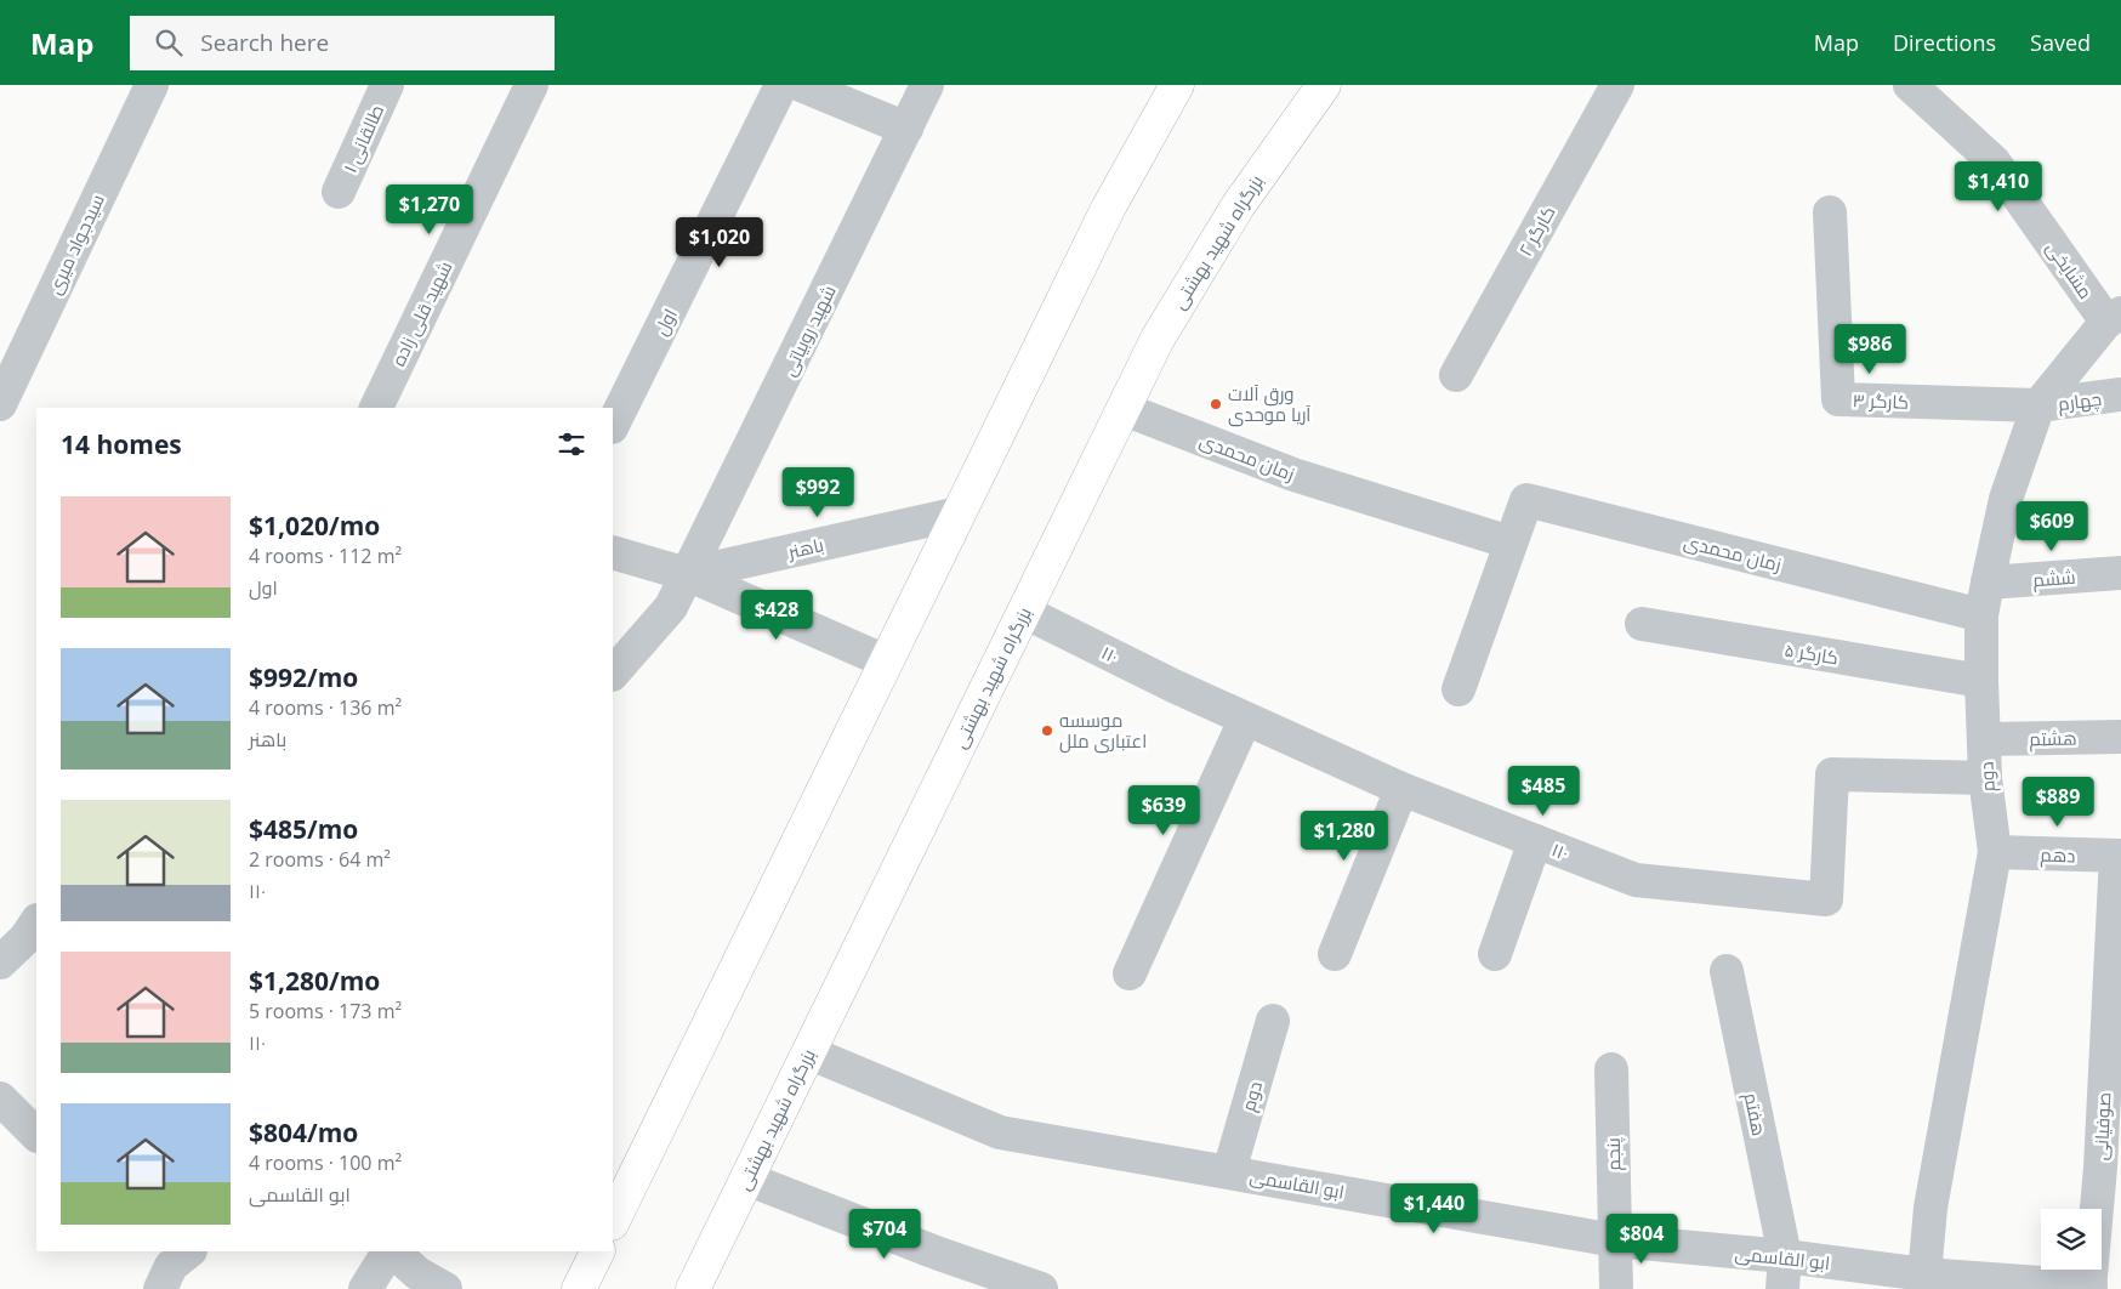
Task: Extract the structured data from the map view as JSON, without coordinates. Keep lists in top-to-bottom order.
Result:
{
  "streets": {
    "highway": ["بزرگراه شهید بهشتی"],
    "street": [
      "طالقانی ۱",
      "کارگر ۲",
      "سیدجواد میری",
      "مشایخی",
      "شهید قلی زاده",
      "اول",
      "شهید روبیاتی",
      "کارگر ۳",
      "چهارم",
      "زمان محمدی",
      "باهنر",
      "ششم",
      "کارگر ۵",
      "۱۱۰",
      "هشتم",
      "دوم",
      "دهم",
      "هفتم",
      "صوفیانی",
      "پنجم",
      "ابو القاسمی"
    ]
  },
  "crossings": [
    ["بزرگراه شهید بهشتی", "زمان محمدی"],
    ["بزرگراه شهید بهشتی", "۱۱۰"],
    ["بزرگراه شهید بهشتی", "ابو القاسمی"],
    ["مشایخی", "دوم"],
    ["شهید روبیاتی", "باهنر"],
    ["کارگر ۳", "چهارم"],
    ["کارگر ۳", "دوم"],
    ["چهارم", "دوم"],
    ["زمان محمدی", "دوم"],
    ["ششم", "دوم"],
    ["کارگر ۵", "دوم"],
    ["۱۱۰", "دوم"],
    ["هشتم", "دوم"],
    ["دوم", "دهم"],
    ["دوم", "ابو القاسمی"],
    ["دهم", "صوفیانی"],
    ["هفتم", "ابو القاسمی"],
    ["صوفیانی", "ابو القاسمی"],
    ["پنجم", "ابو القاسمی"]
  ],
  "places": ["ورق آلات آریا موحدی", "موسسه اعتباری ملل"],
  "page": {
    "header": "Map",
    "search": "Search here",
    "nav": ["Map", "Directions", "Saved"],
    "price": [
      "$1,410",
      "$1,270",
      "$1,020",
      "$986",
      "$992",
      "$609",
      "$428",
      "$485",
      "$889",
      "$639",
      "$1,280",
      "$1,440",
      "$704",
      "$804"
    ],
    "heading": "14 homes",
    "list": [
      {
        "name": "$1,020/mo",
        "note": "4 rooms · 112 m² · اول"
      },
      {
        "name": "$992/mo",
        "note": "4 rooms · 136 m² · باهنر"
      },
      {
        "name": "$485/mo",
        "note": "2 rooms · 64 m² · ۱۱۰"
      },
      {
        "name": "$1,280/mo",
        "note": "5 rooms · 173 m² · ۱۱۰"
      },
      {
        "name": "$804/mo",
        "note": "4 rooms · 100 m² · ابو القاسمی"
      }
    ]
  }
}
